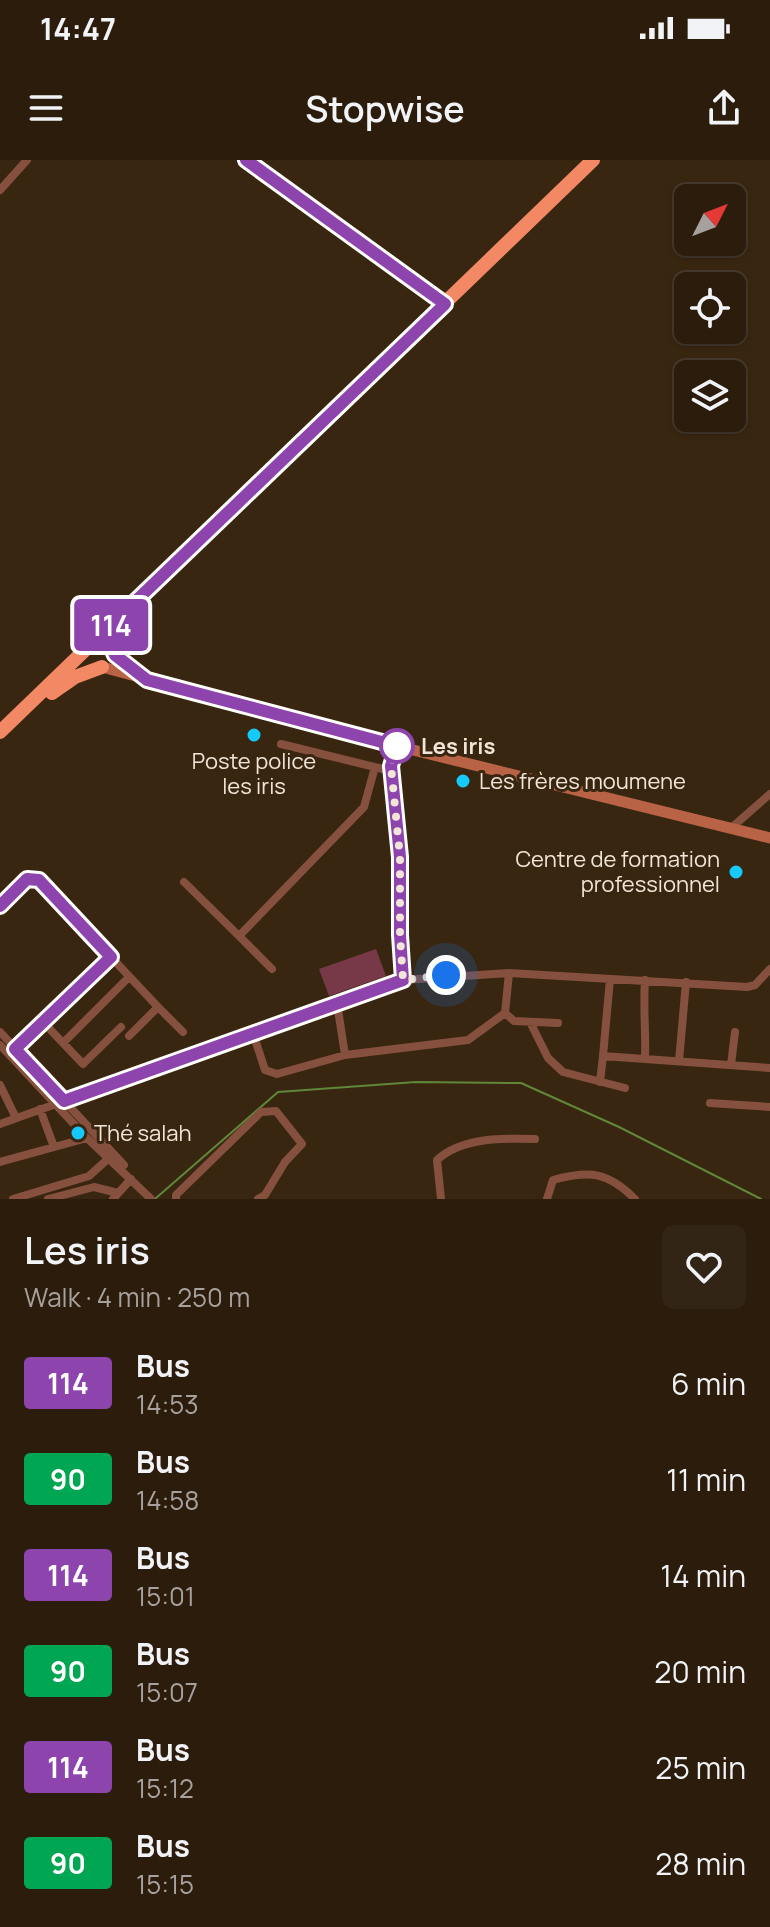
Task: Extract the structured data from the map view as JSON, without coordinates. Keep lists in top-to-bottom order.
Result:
{
  "places": [
    "Poste police les iris",
    "Les iris",
    "Les frères moumene",
    "Centre de formation professionnel",
    "Thé salah"
  ],
  "lines": ["bus line 114"],
  "north": "top right",
  "page": {
    "status": "14:47",
    "header": "Stopwise",
    "on_map": "114",
    "heading": ["Les iris", "Walk · 4 min · 250 m"],
    "list": [
      {
        "mark": "114",
        "name": "Bus",
        "note": "14:53",
        "value": "6 min"
      },
      {
        "mark": "90",
        "name": "Bus",
        "note": "14:58",
        "value": "11 min"
      },
      {
        "mark": "114",
        "name": "Bus",
        "note": "15:01",
        "value": "14 min"
      },
      {
        "mark": "90",
        "name": "Bus",
        "note": "15:07",
        "value": "20 min"
      },
      {
        "mark": "114",
        "name": "Bus",
        "note": "15:12",
        "value": "25 min"
      },
      {
        "mark": "90",
        "name": "Bus",
        "note": "15:15",
        "value": "28 min"
      }
    ]
  }
}
